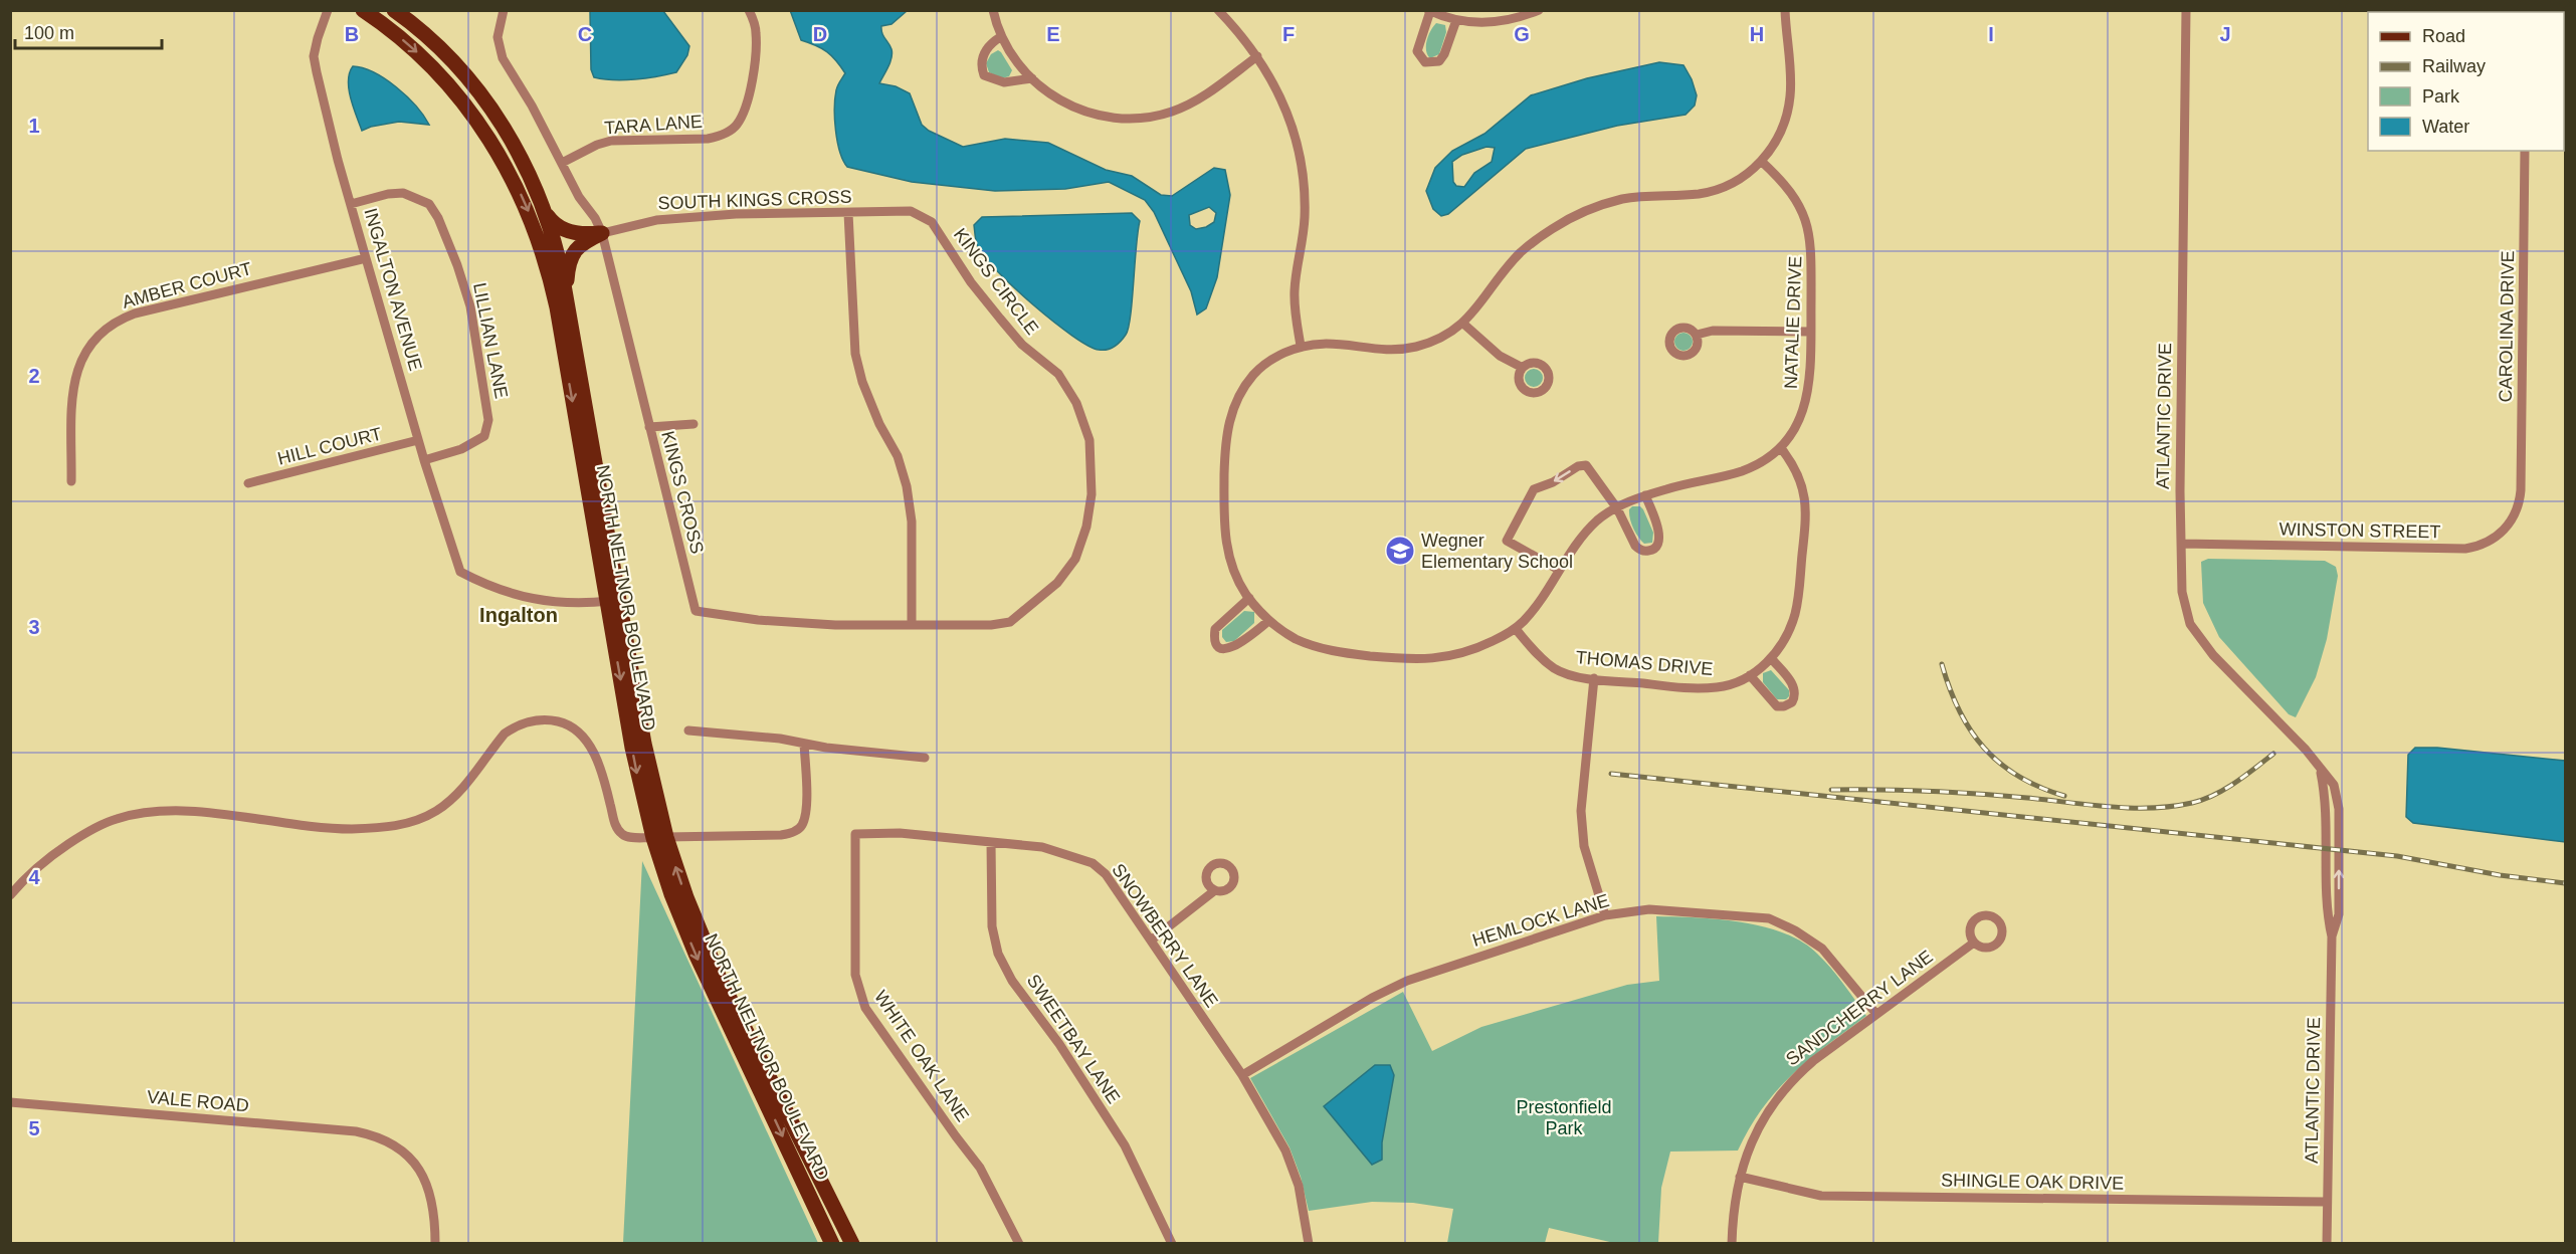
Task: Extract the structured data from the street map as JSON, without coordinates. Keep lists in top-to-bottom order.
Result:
{
  "streets": {
    "main road": ["NORTH NELTNOR BOULEVARD"],
    "street": [
      "TARA LANE",
      "SOUTH KINGS CROSS",
      "KINGS CIRCLE",
      "AMBER COURT",
      "INGALTON AVENUE",
      "NATALIE DRIVE",
      "CAROLINA DRIVE",
      "LILLIAN LANE",
      "ATLANTIC DRIVE",
      "HILL COURT",
      "KINGS CROSS",
      "WINSTON STREET",
      "THOMAS DRIVE",
      "HEMLOCK LANE",
      "SNOWBERRY LANE",
      "SANDCHERRY LANE",
      "SWEETBAY LANE",
      "WHITE OAK LANE",
      "VALE ROAD",
      "SHINGLE OAK DRIVE"
    ]
  },
  "crossings": [
    ["SOUTH KINGS CROSS", "KINGS CIRCLE"],
    ["SOUTH KINGS CROSS", "KINGS CROSS"],
    ["KINGS CIRCLE", "KINGS CROSS"],
    ["AMBER COURT", "INGALTON AVENUE"],
    ["INGALTON AVENUE", "LILLIAN LANE"],
    ["INGALTON AVENUE", "HILL COURT"],
    ["INGALTON AVENUE", "NORTH NELTNOR BOULEVARD"],
    ["NATALIE DRIVE", "THOMAS DRIVE"],
    ["CAROLINA DRIVE", "WINSTON STREET"],
    ["ATLANTIC DRIVE", "WINSTON STREET"],
    ["ATLANTIC DRIVE", "SHINGLE OAK DRIVE"],
    ["HEMLOCK LANE", "SNOWBERRY LANE"],
    ["HEMLOCK LANE", "SANDCHERRY LANE"],
    ["SNOWBERRY LANE", "SWEETBAY LANE"],
    ["SNOWBERRY LANE", "WHITE OAK LANE"],
    ["SANDCHERRY LANE", "SHINGLE OAK DRIVE"]
  ],
  "districts": ["Ingalton"],
  "parks": ["Prestonfield Park"],
  "places": {
    "school or university": ["Wegner Elementary School"]
  },
  "legend": [
    "Road",
    "Railway",
    "Park",
    "Water"
  ],
  "scale_bar": "100 m",
  "grid": {
    "columns": [
      "B",
      "C",
      "D",
      "E",
      "F",
      "G",
      "H",
      "I",
      "J"
    ],
    "rows": [
      "1",
      "2",
      "3",
      "4",
      "5"
    ]
  }
}
